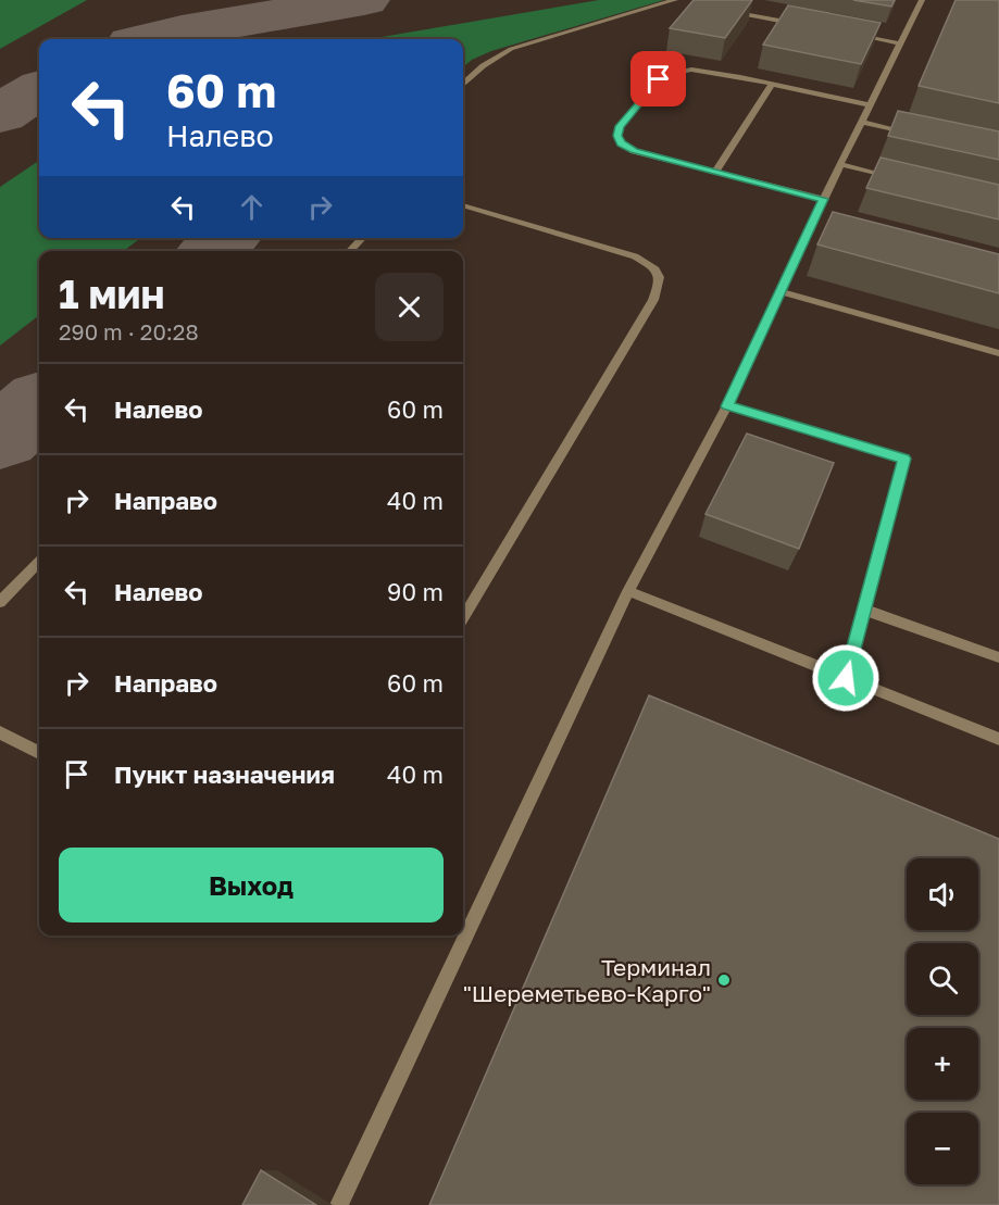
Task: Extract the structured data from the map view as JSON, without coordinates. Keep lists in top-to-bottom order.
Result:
{
  "places": ["Терминал \"Шереметьево-Карго\""],
  "page": {
    "turn": ["60 m", "Налево"],
    "heading": ["1 мин", "290 m · 20:28"],
    "list": [
      {
        "name": "Налево",
        "value": "60 m"
      },
      {
        "name": "Направо",
        "value": "40 m"
      },
      {
        "name": "Налево",
        "value": "90 m"
      },
      {
        "name": "Направо",
        "value": "60 m"
      },
      {
        "name": "Пункт назначения",
        "value": "40 m"
      }
    ],
    "buttons": "Выход",
    "map_buttons": ["+", "−"]
  }
}
